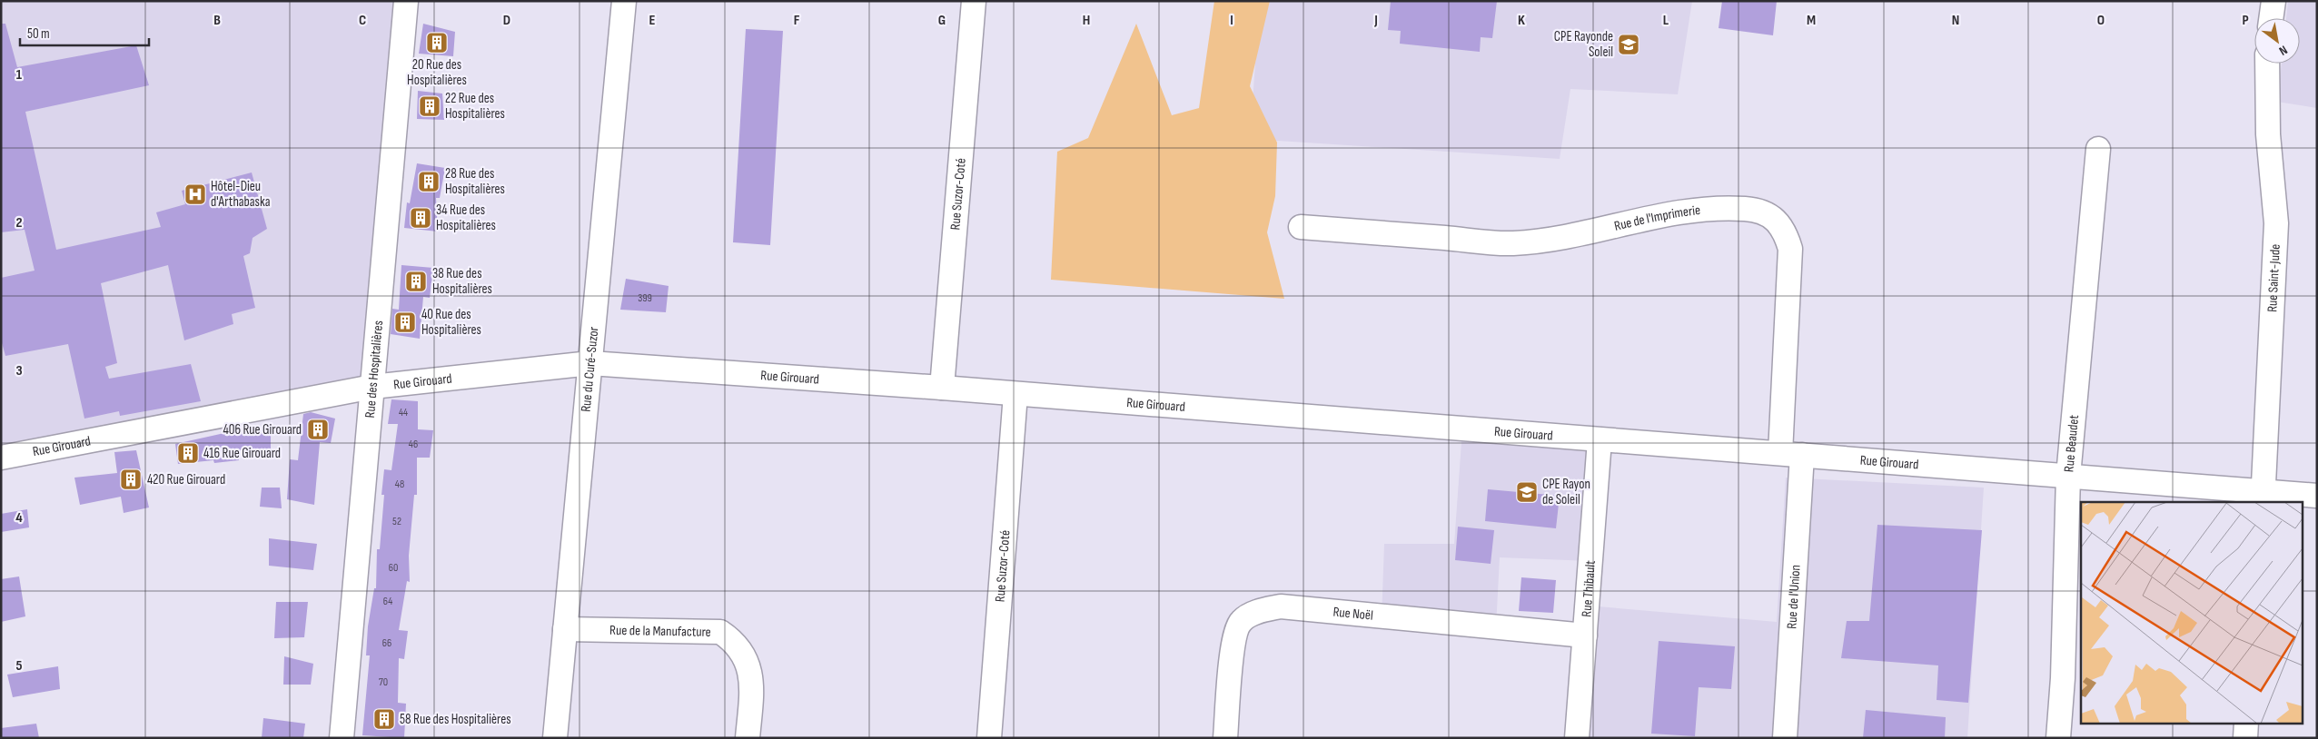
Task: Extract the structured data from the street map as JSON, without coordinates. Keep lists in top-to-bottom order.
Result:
{
  "streets": {
    "street": [
      "Rue Suzor-Coté",
      "Rue de l'Imprimerie",
      "Rue Saint-Jude",
      "Rue des Hospitalières",
      "Rue du Curé-Suzor",
      "Rue Girouard",
      "Rue Beaudet",
      "Rue Thibault",
      "Rue de l'Union",
      "Rue Noël",
      "Rue de la Manufacture"
    ]
  },
  "crossings": [
    ["Rue Suzor-Coté", "Rue Girouard"],
    ["Rue de l'Imprimerie", "Rue Girouard"],
    ["Rue de l'Imprimerie", "Rue de l'Union"],
    ["Rue Saint-Jude", "Rue Girouard"],
    ["Rue des Hospitalières", "Rue Girouard"],
    ["Rue du Curé-Suzor", "Rue Girouard"],
    ["Rue du Curé-Suzor", "Rue de la Manufacture"],
    ["Rue Girouard", "Rue Beaudet"],
    ["Rue Girouard", "Rue Thibault"],
    ["Rue Girouard", "Rue de l'Union"],
    ["Rue Thibault", "Rue Noël"]
  ],
  "places": {
    "building": [
      "20 Rue des Hospitalières",
      "22 Rue des Hospitalières",
      "28 Rue des Hospitalières",
      "34 Rue des Hospitalières",
      "38 Rue des Hospitalières",
      "40 Rue des Hospitalières",
      "406 Rue Girouard",
      "416 Rue Girouard",
      "420 Rue Girouard",
      "58 Rue des Hospitalières"
    ],
    "school or university": ["CPE Rayonde Soleil", "CPE Rayon de Soleil"],
    "hospital": ["Hôtel-Dieu d'Arthabaska"]
  },
  "house_numbers": [
    "399",
    "44",
    "46",
    "48",
    "52",
    "60",
    "64",
    "66",
    "70"
  ],
  "scale_bar": "50 m",
  "north": "bottom right",
  "grid": {
    "columns": [
      "B",
      "C",
      "D",
      "E",
      "F",
      "G",
      "H",
      "I",
      "J",
      "K",
      "L",
      "M",
      "N",
      "O",
      "P"
    ],
    "rows": [
      "1",
      "2",
      "3",
      "4",
      "5"
    ]
  }
}
